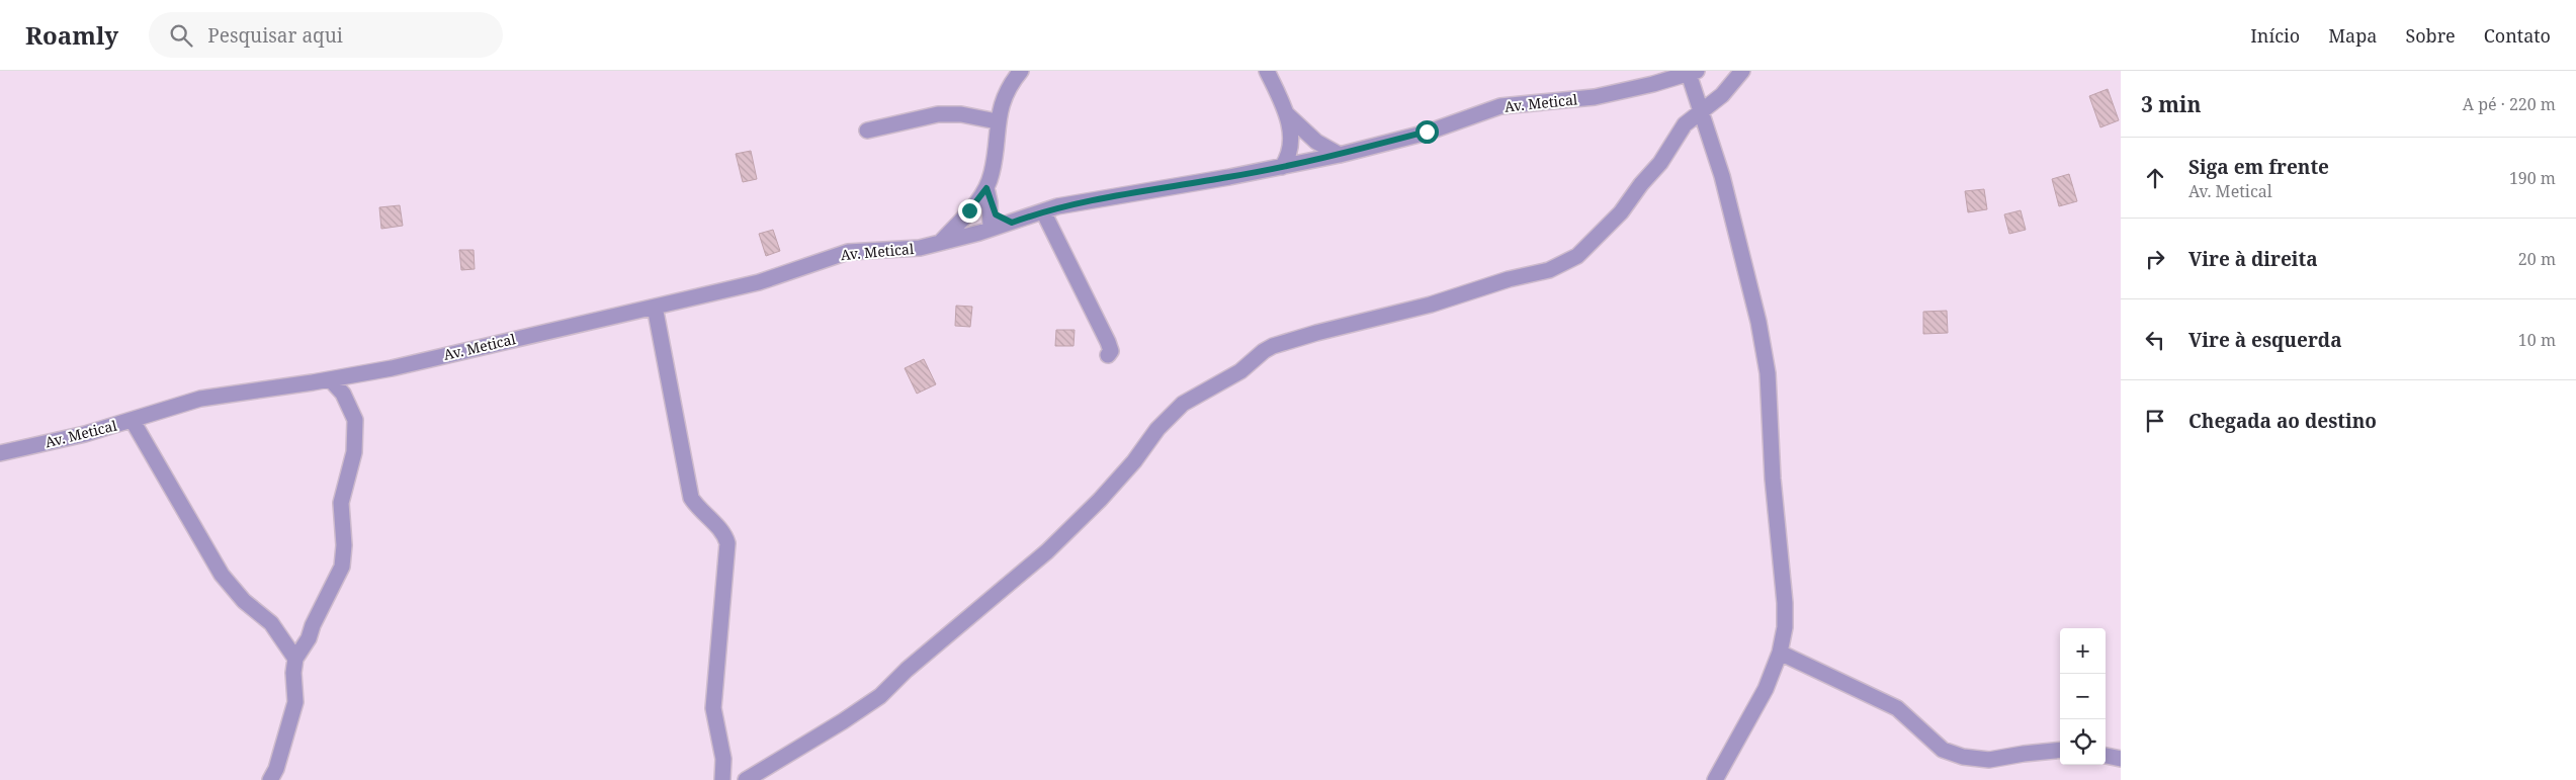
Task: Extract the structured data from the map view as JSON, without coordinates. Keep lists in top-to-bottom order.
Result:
{
  "streets": {
    "street": ["Av. Metical"]
  },
  "page": {
    "header": "Roamly",
    "search": "Pesquisar aqui",
    "nav": [
      "Início",
      "Mapa",
      "Sobre",
      "Contato"
    ],
    "heading": ["3 min", "A pé · 220 m"],
    "list": [
      ["Siga em frente", "Av. Metical", "190 m"],
      ["Vire à direita", "20 m"],
      ["Vire à esquerda", "10 m"],
      "Chegada ao destino"
    ],
    "map_buttons": ["+", "−"]
  }
}
